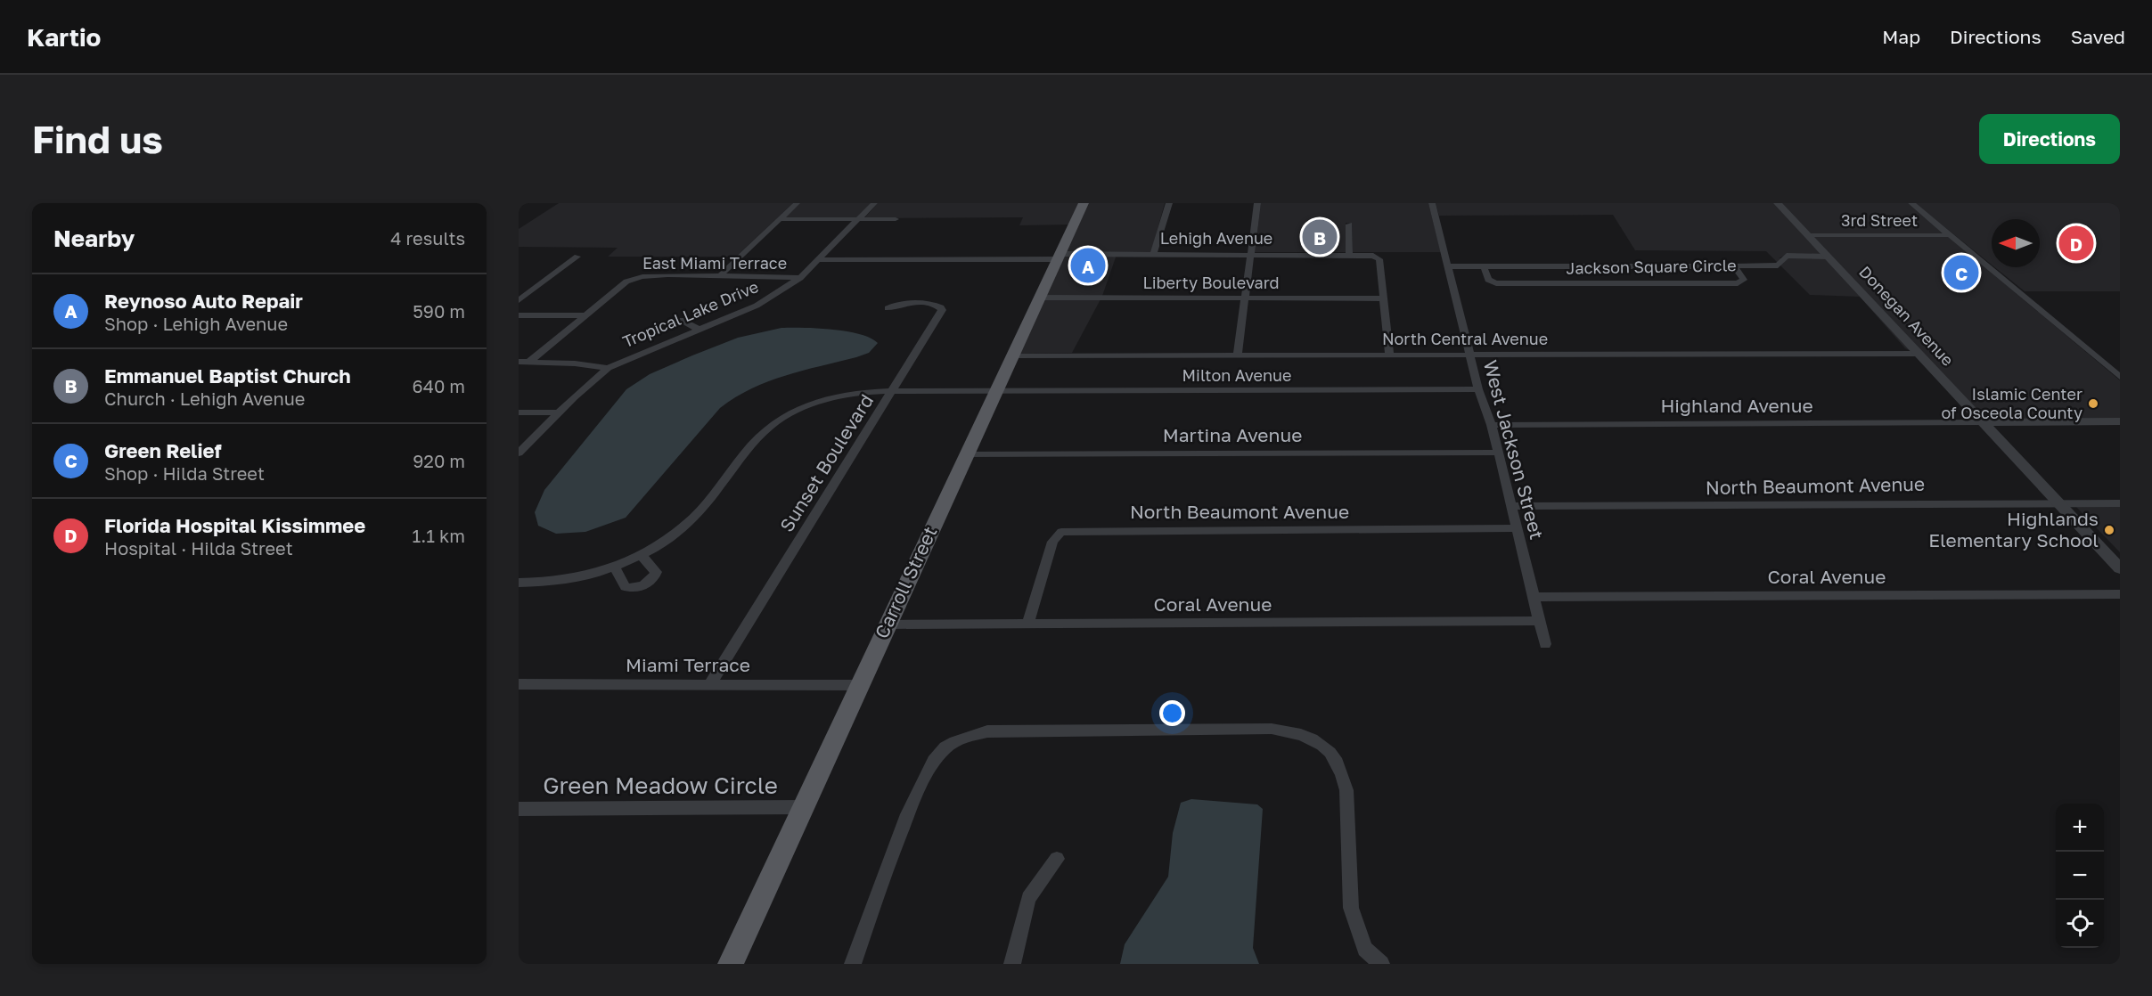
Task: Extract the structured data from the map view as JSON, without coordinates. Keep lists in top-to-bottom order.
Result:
{
  "streets": {
    "main road": ["Carroll Street"],
    "street": [
      "3rd Street",
      "Lehigh Avenue",
      "East Miami Terrace",
      "Jackson Square Circle",
      "Liberty Boulevard",
      "Tropical Lake Drive",
      "Donegan Avenue",
      "North Central Avenue",
      "Milton Avenue",
      "Highland Avenue",
      "Martina Avenue",
      "West Jackson Street",
      "Sunset Boulevard",
      "North Beaumont Avenue",
      "Coral Avenue",
      "Miami Terrace",
      "Green Meadow Circle"
    ]
  },
  "crossings": [
    ["3rd Street", "Donegan Avenue"],
    ["Lehigh Avenue", "Liberty Boulevard"],
    ["Lehigh Avenue", "Tropical Lake Drive"],
    ["Lehigh Avenue", "Carroll Street"],
    ["East Miami Terrace", "Tropical Lake Drive"],
    ["Jackson Square Circle", "Donegan Avenue"],
    ["Liberty Boulevard", "Carroll Street"],
    ["Donegan Avenue", "North Central Avenue"],
    ["Donegan Avenue", "Highland Avenue"],
    ["Donegan Avenue", "North Beaumont Avenue"],
    ["North Central Avenue", "West Jackson Street"],
    ["North Central Avenue", "Carroll Street"],
    ["Milton Avenue", "West Jackson Street"],
    ["Milton Avenue", "Carroll Street"],
    ["Highland Avenue", "West Jackson Street"],
    ["Martina Avenue", "West Jackson Street"],
    ["Martina Avenue", "Carroll Street"],
    ["West Jackson Street", "North Beaumont Avenue"],
    ["West Jackson Street", "Coral Avenue"],
    ["Sunset Boulevard", "Miami Terrace"],
    ["North Beaumont Avenue", "Coral Avenue"],
    ["Coral Avenue", "Carroll Street"],
    ["Carroll Street", "Miami Terrace"],
    ["Carroll Street", "Green Meadow Circle"]
  ],
  "places": ["Islamic Center of Osceola County", "Highlands Elementary School"],
  "north": "left",
  "page": {
    "header": "Kartio",
    "nav": ["Map", "Directions", "Saved"],
    "buttons": "Directions",
    "title": "Find us",
    "heading": ["Nearby", "4 results"],
    "pins": [
      "B",
      "D",
      "A",
      "C"
    ],
    "list": [
      {
        "mark": "A",
        "name": "Reynoso Auto Repair",
        "note": "Shop · Lehigh Avenue",
        "value": "590 m"
      },
      {
        "mark": "B",
        "name": "Emmanuel Baptist Church",
        "note": "Church · Lehigh Avenue",
        "value": "640 m"
      },
      {
        "mark": "C",
        "name": "Green Relief",
        "note": "Shop · Hilda Street",
        "value": "920 m"
      },
      {
        "mark": "D",
        "name": "Florida Hospital Kissimmee",
        "note": "Hospital · Hilda Street",
        "value": "1.1 km"
      }
    ],
    "map_buttons": ["+", "−"]
  }
}
